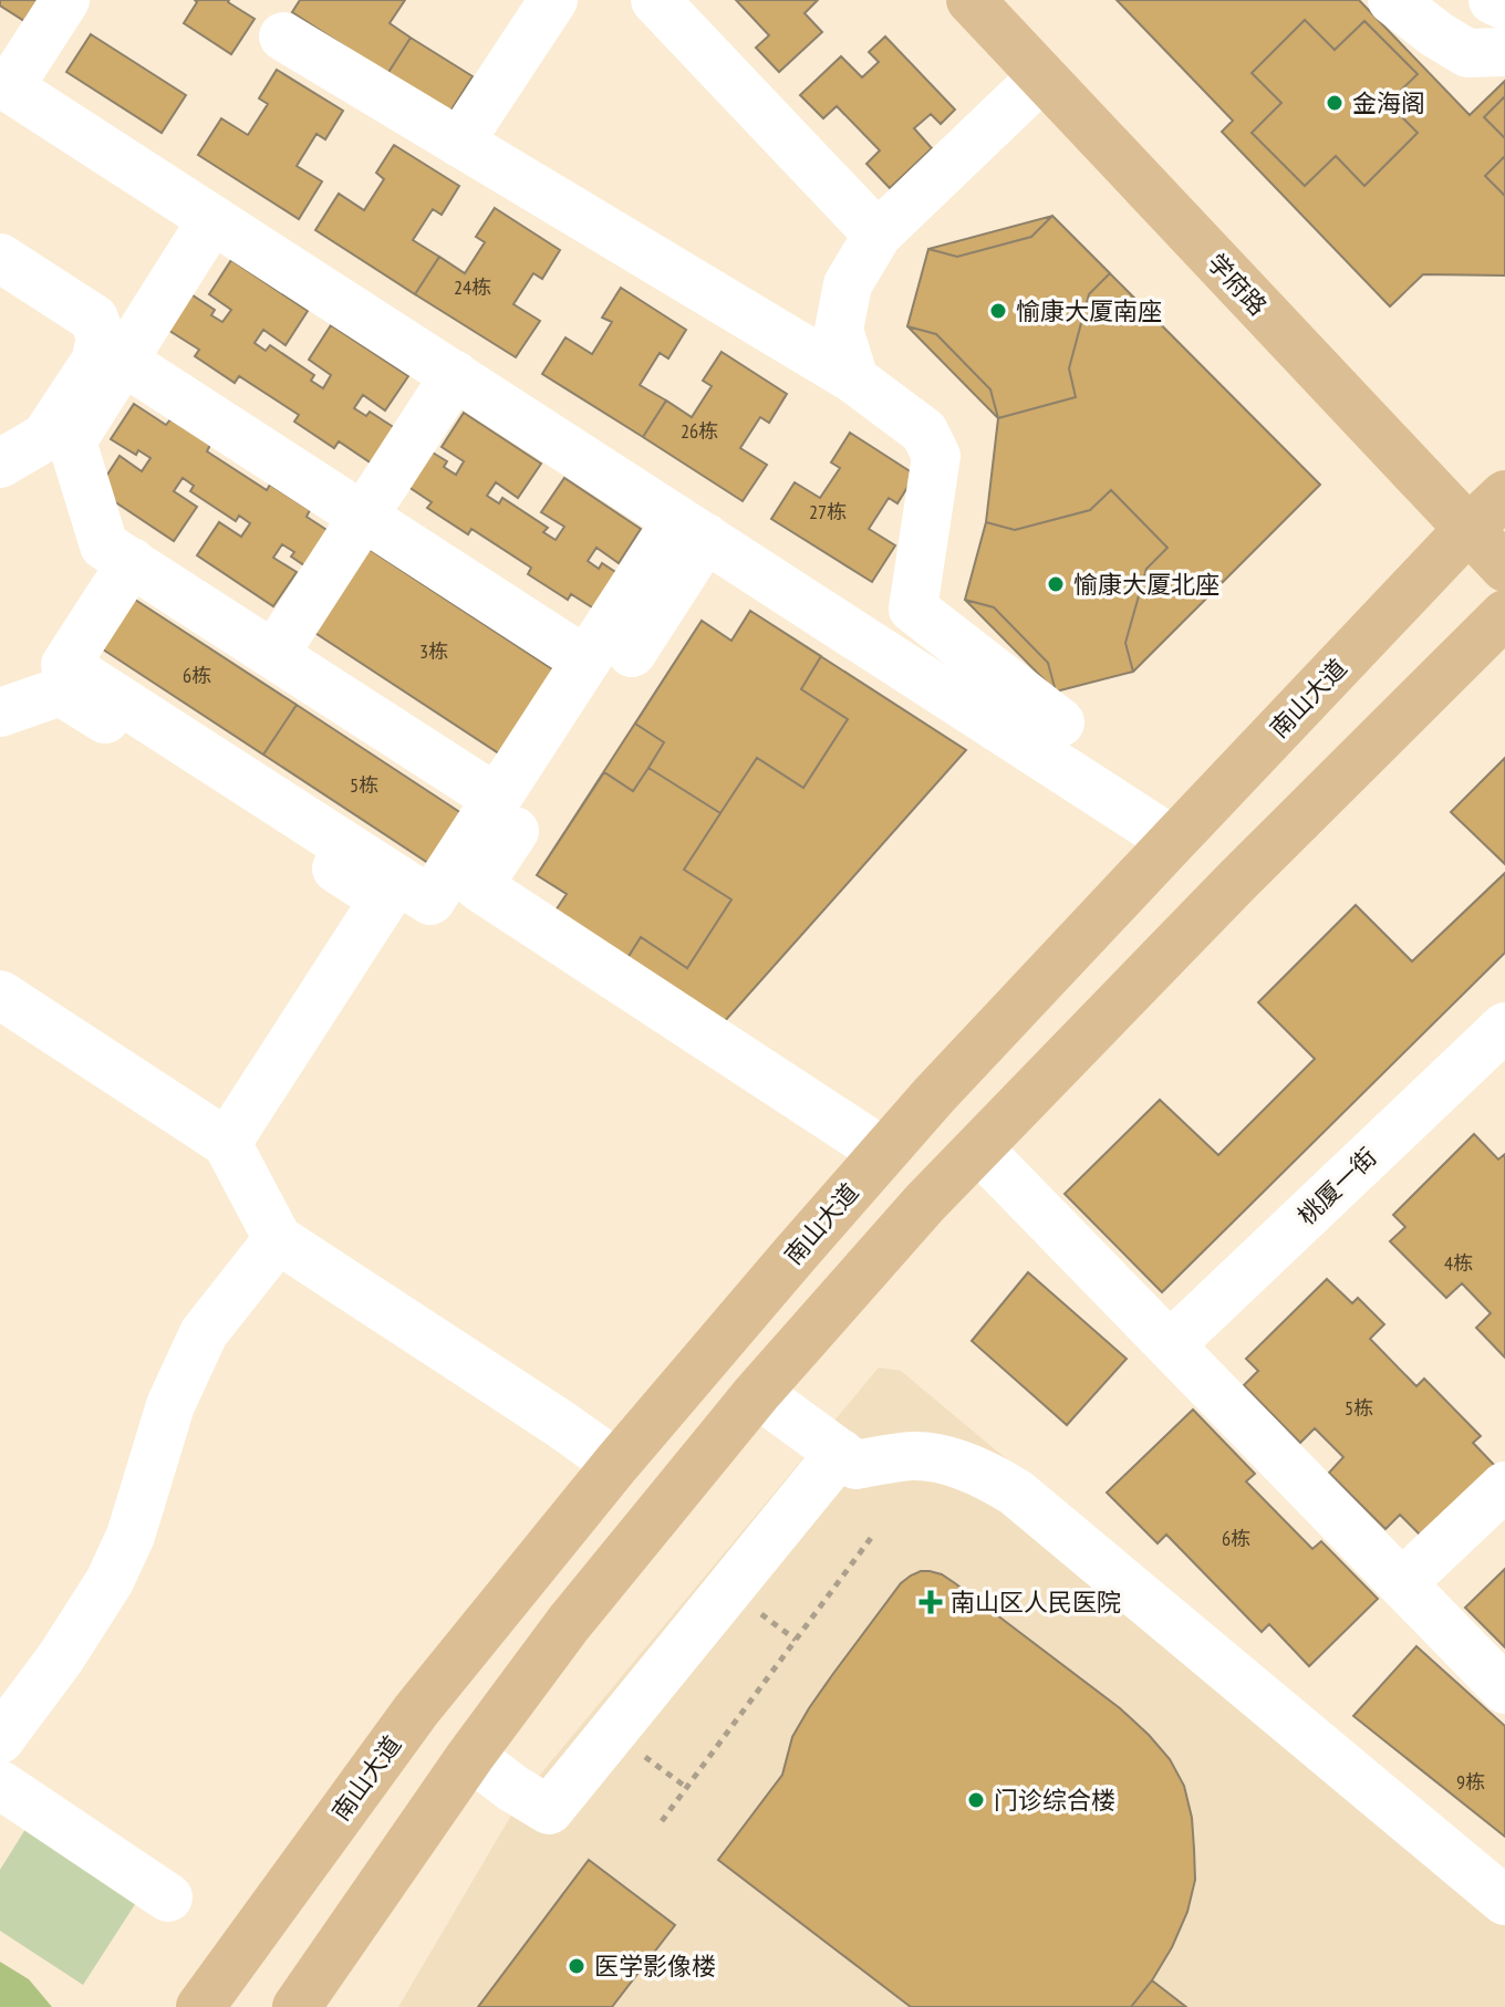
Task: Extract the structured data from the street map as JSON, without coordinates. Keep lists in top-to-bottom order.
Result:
{
  "streets": {
    "main road": ["学府路", "南山大道"],
    "street": ["桃厦一街"]
  },
  "crossings": [
    ["学府路", "南山大道"]
  ],
  "places": {
    "other": [
      "金海阁",
      "愉康大厦南座",
      "愉康大厦北座",
      "门诊综合楼",
      "医学影像楼"
    ],
    "health": ["南山区人民医院"]
  },
  "house_numbers": [
    "24栋",
    "26栋",
    "27栋",
    "3栋",
    "6栋",
    "5栋",
    "4栋",
    "5栋",
    "6栋",
    "9栋"
  ]
}
